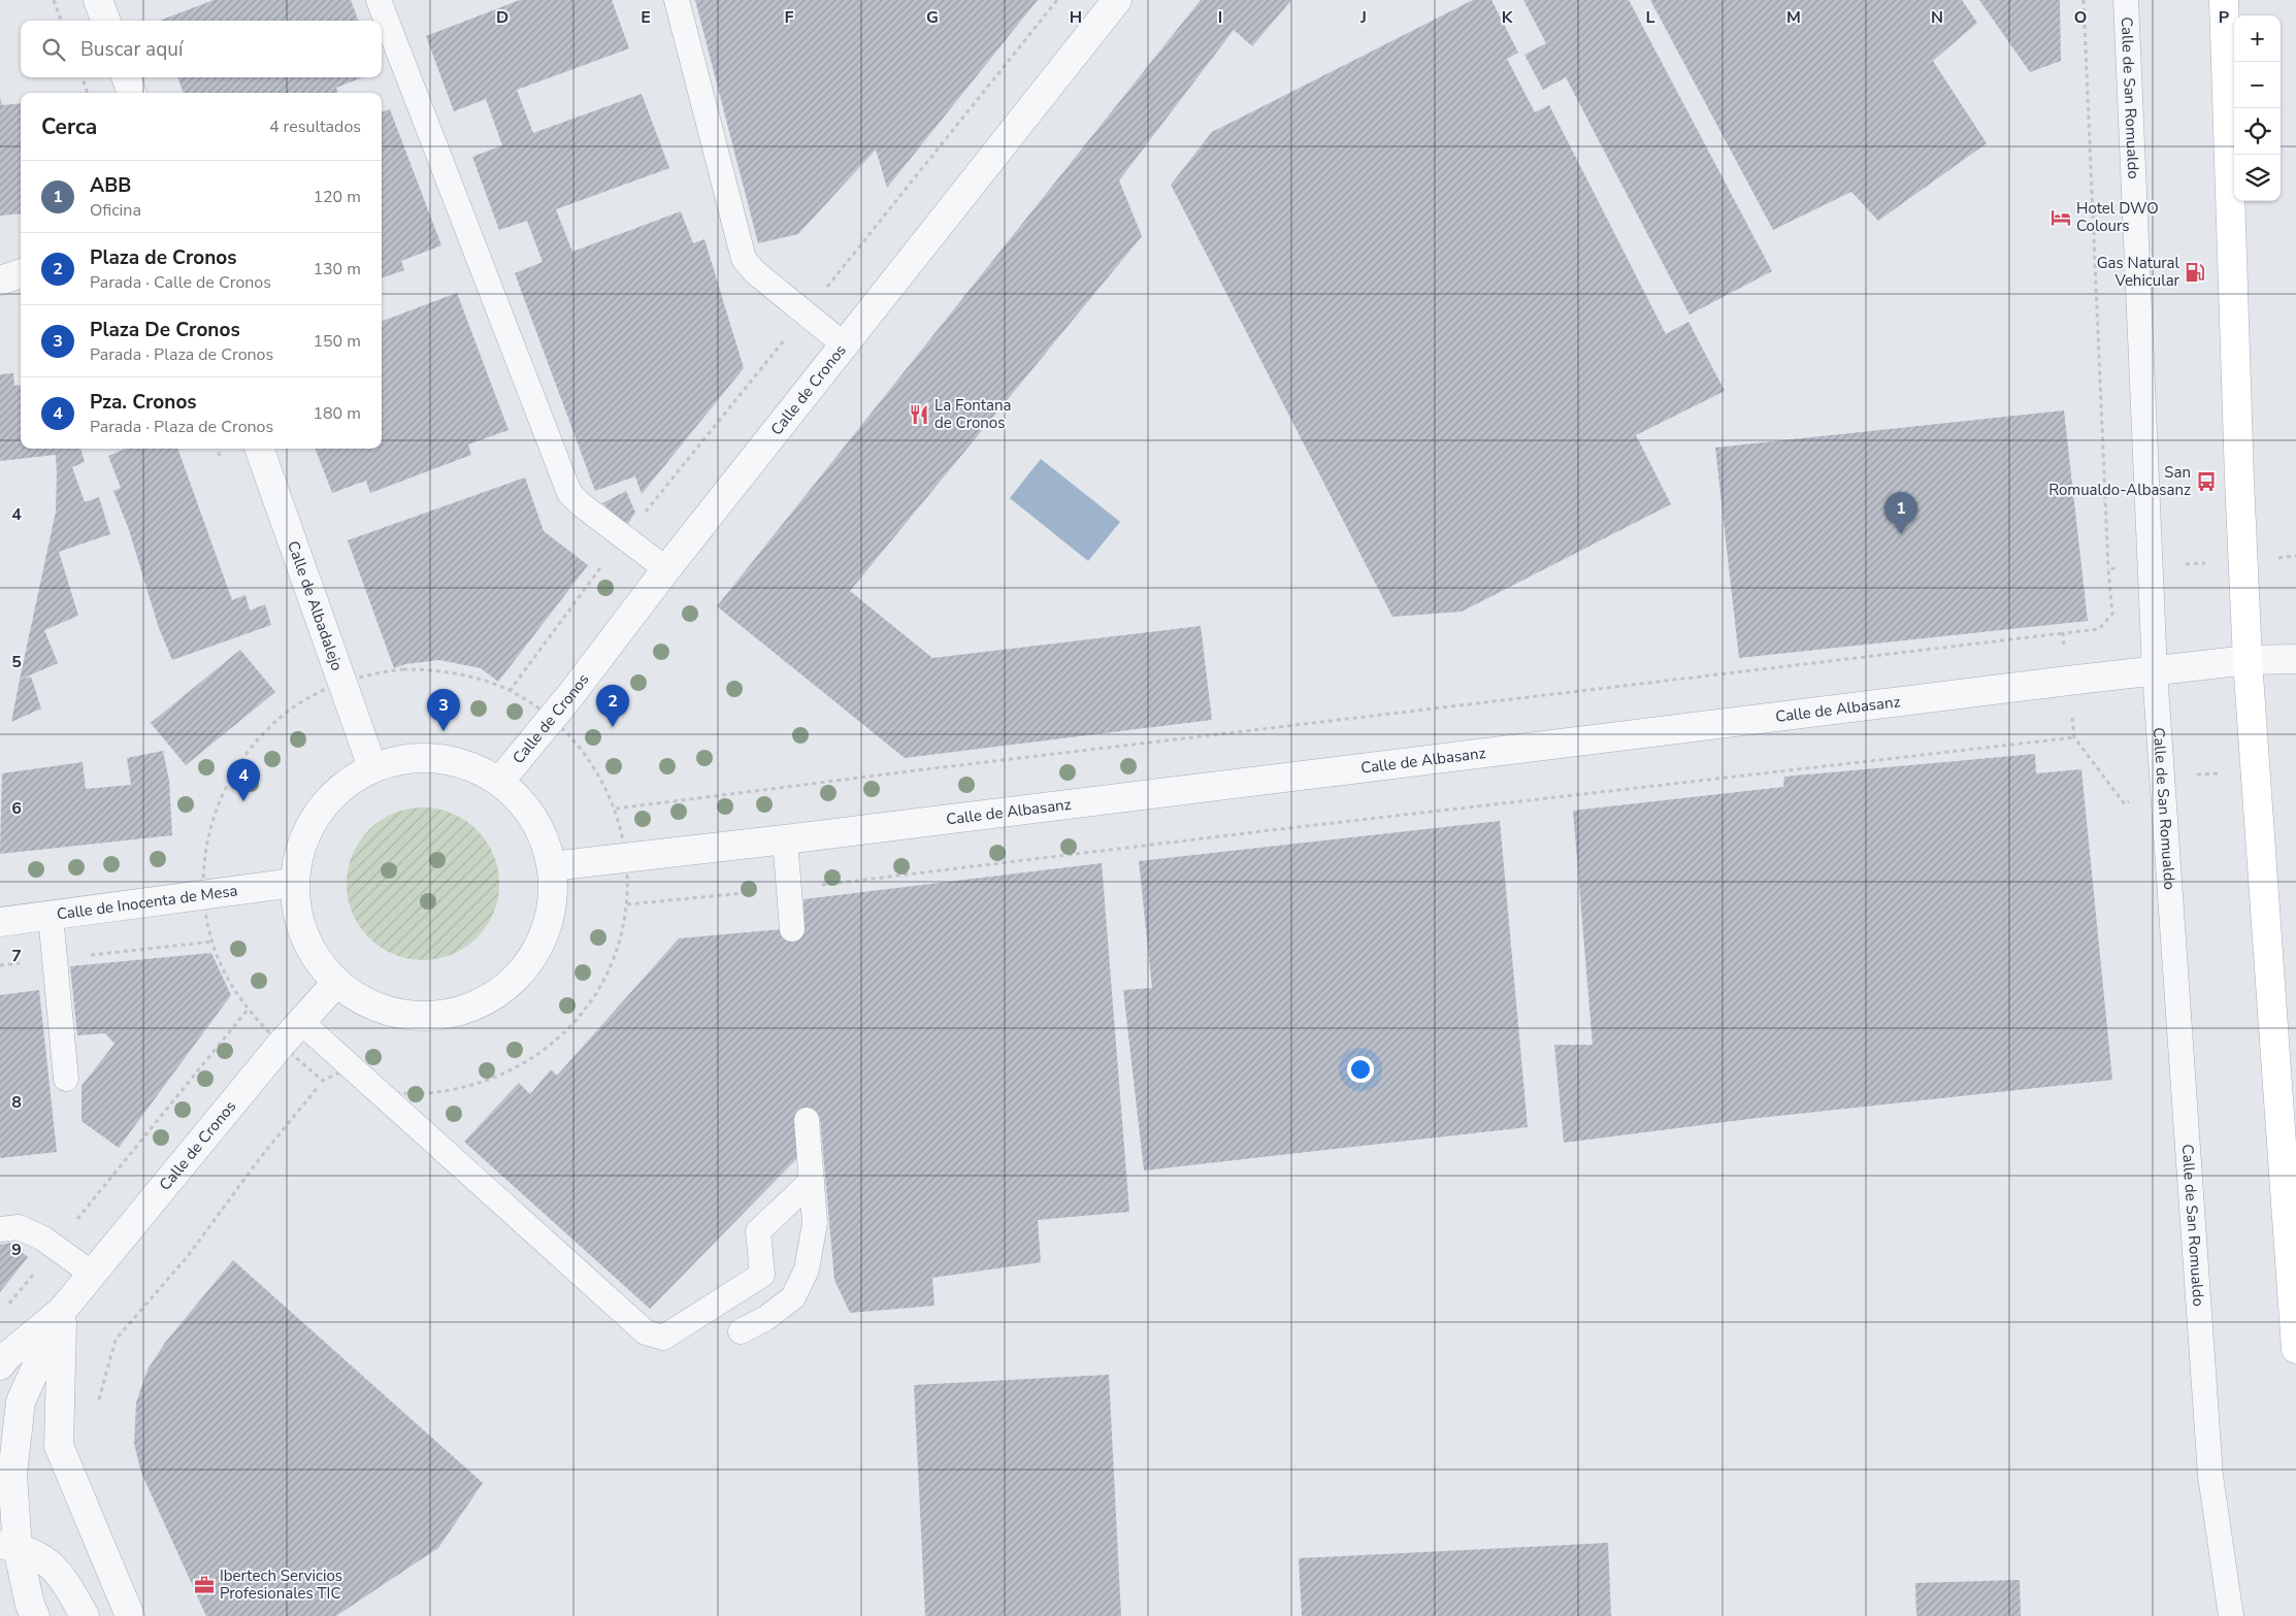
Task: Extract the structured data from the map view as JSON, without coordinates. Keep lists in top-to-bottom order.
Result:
{
  "streets": {
    "street": [
      "Calle de Cronos",
      "Calle de Albadalejo",
      "Calle de Albasanz",
      "Calle de Inocenta de Mesa"
    ],
    "lane": ["Calle de San Romualdo"]
  },
  "crossings": [
    ["Calle de San Romualdo", "Calle de Albasanz"]
  ],
  "places": {
    "hotel": ["Hotel DWO Colours"],
    "fuel station": ["Gas Natural Vehicular"],
    "restaurant": ["La Fontana de Cronos"],
    "bus stop": ["San Romualdo-Albasanz"],
    "office": ["Ibertech Servicios Profesionales TIC"]
  },
  "page": {
    "map_buttons": ["+", "−"],
    "search": "Buscar aquí",
    "heading": ["Cerca", "4 resultados"],
    "list": [
      {
        "mark": "1",
        "name": "ABB",
        "note": "Oficina",
        "value": "120 m"
      },
      {
        "mark": "2",
        "name": "Plaza de Cronos",
        "note": "Parada · Calle de Cronos",
        "value": "130 m"
      },
      {
        "mark": "3",
        "name": "Plaza De Cronos",
        "note": "Parada · Plaza de Cronos",
        "value": "150 m"
      },
      {
        "mark": "4",
        "name": "Pza. Cronos",
        "note": "Parada · Plaza de Cronos",
        "value": "180 m"
      }
    ],
    "pins": [
      "1",
      "2",
      "3",
      "4"
    ]
  },
  "grid": {
    "columns": [
      "D",
      "E",
      "F",
      "G",
      "H",
      "I",
      "J",
      "K",
      "L",
      "M",
      "N",
      "O",
      "P"
    ],
    "rows": [
      "4",
      "5",
      "6",
      "7",
      "8",
      "9"
    ]
  }
}
